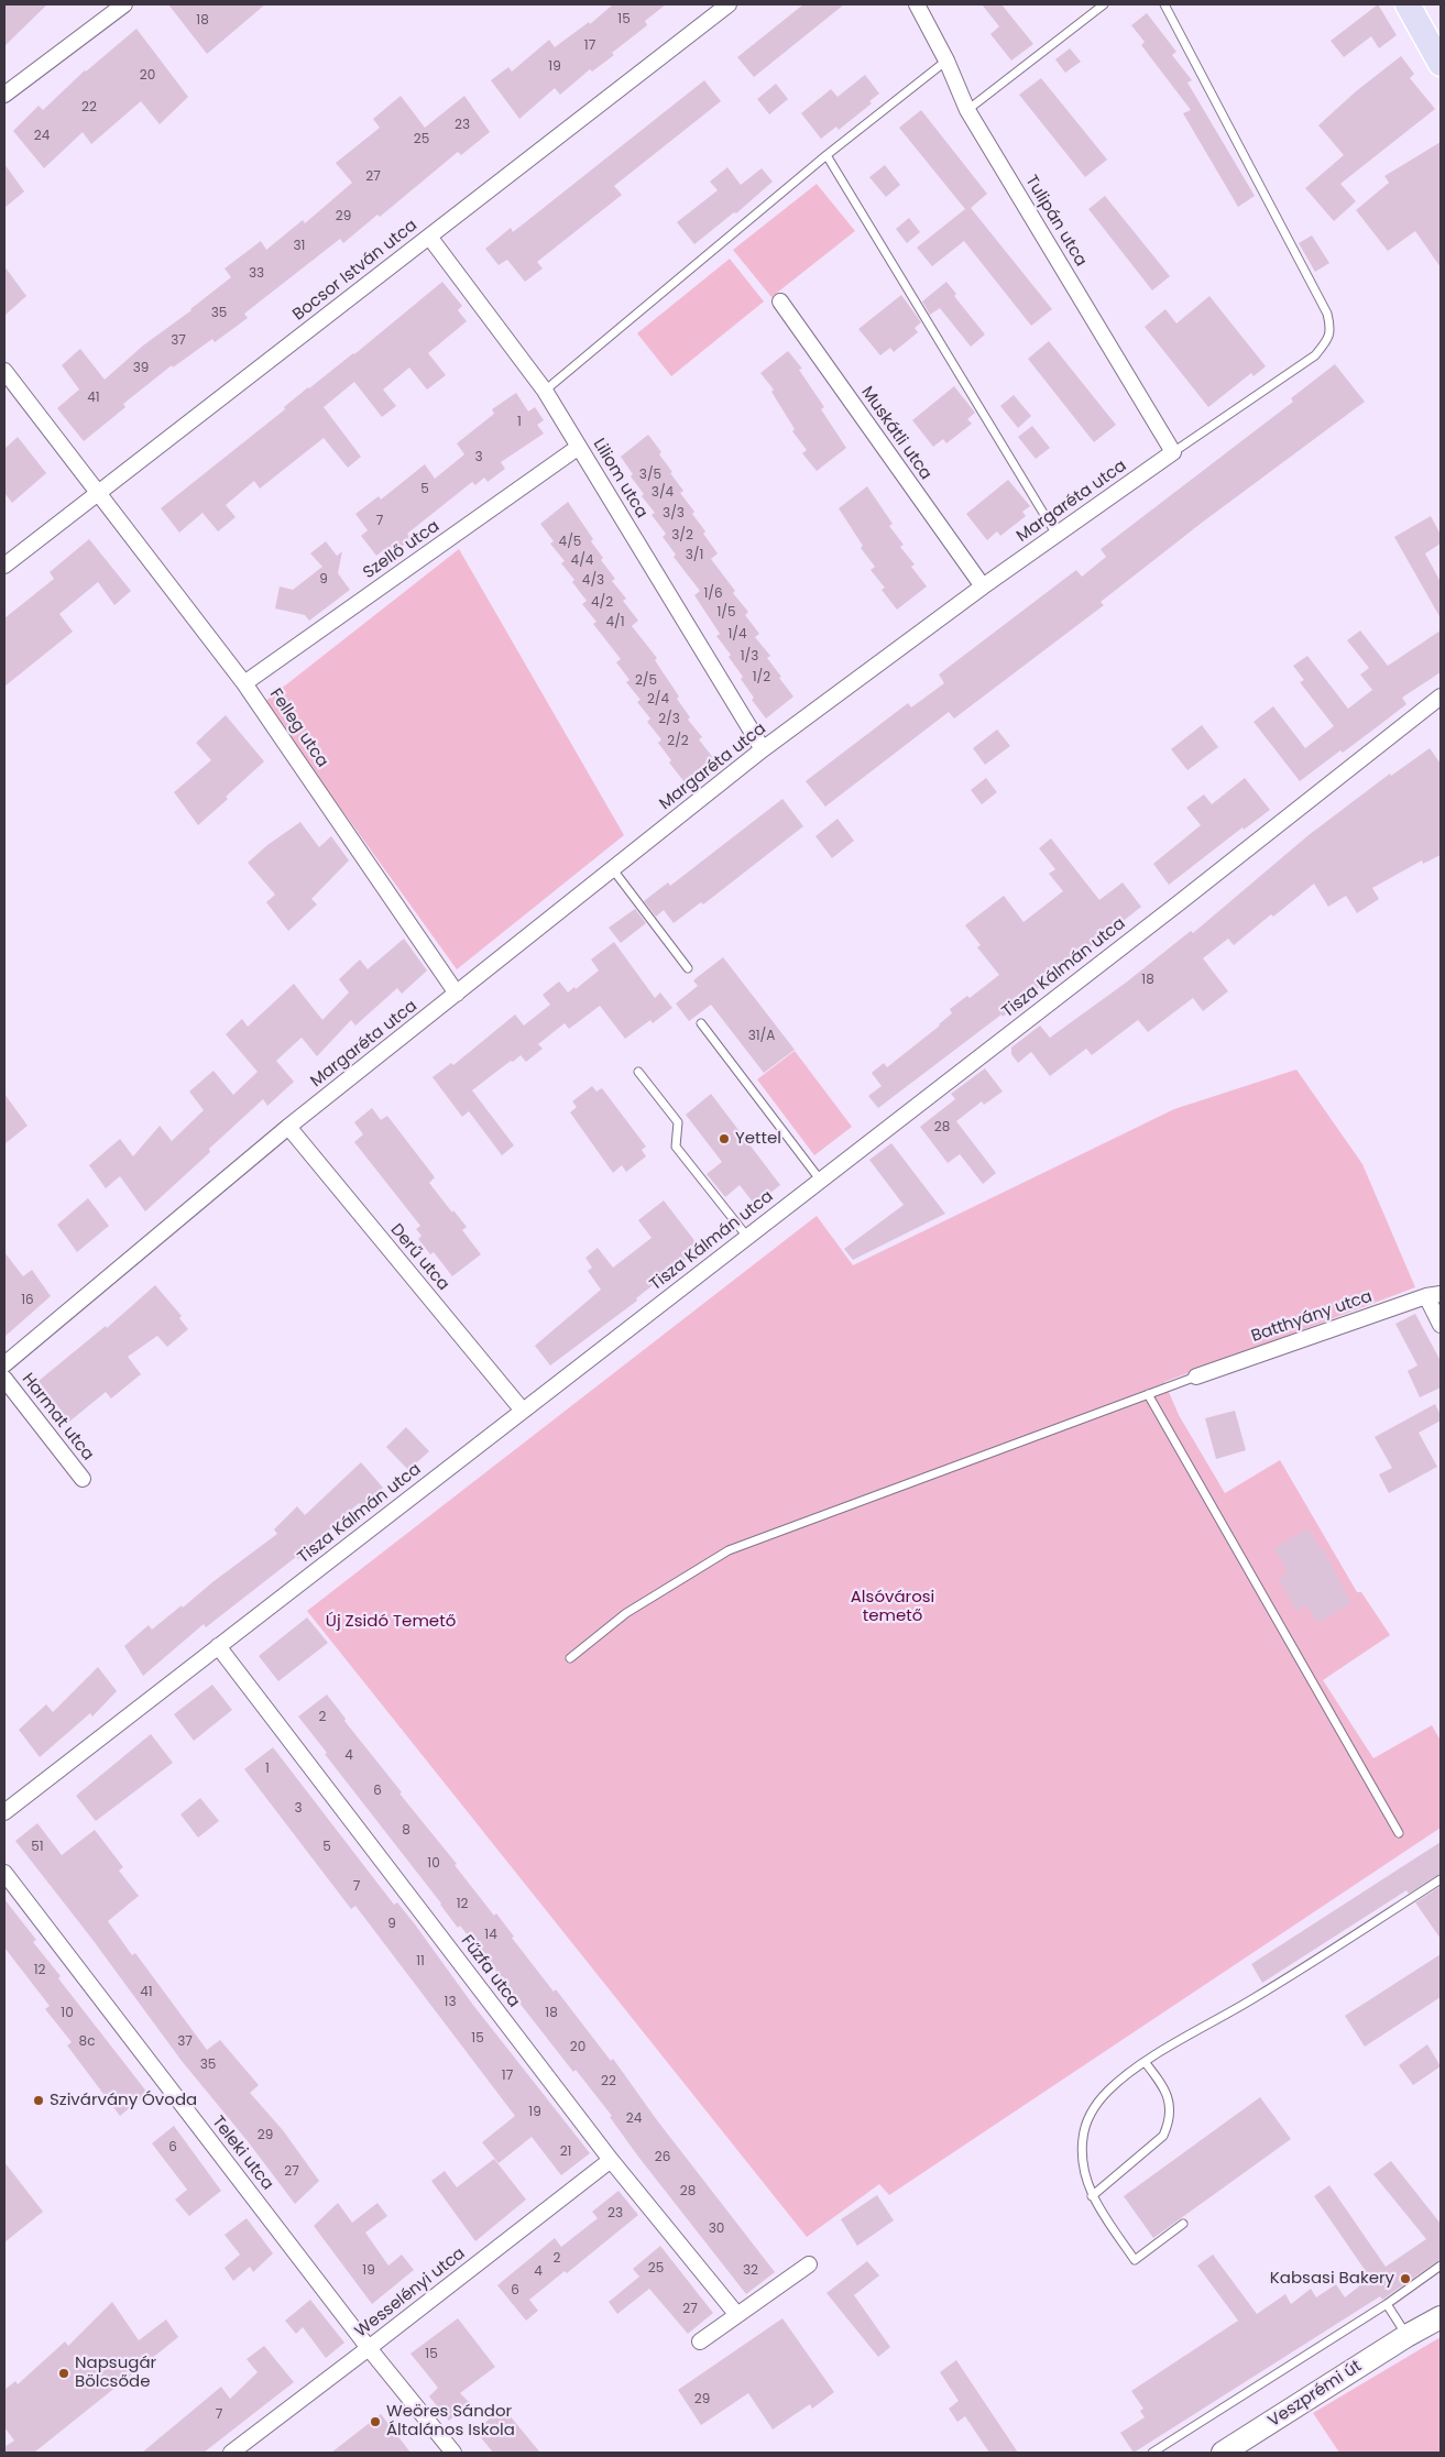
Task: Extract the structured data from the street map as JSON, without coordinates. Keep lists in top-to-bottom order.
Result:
{
  "streets": {
    "main road": ["Veszprémi út"],
    "street": [
      "Tulipán utca",
      "Bocsor István utca",
      "Muskátli utca",
      "Liliom utca",
      "Margaréta utca",
      "Szellő utca",
      "Felleg utca",
      "Tisza Kálmán utca",
      "Derű utca",
      "Batthyány utca",
      "Harmat utca",
      "Fűzfa utca",
      "Teleki utca",
      "Wesselényi utca"
    ]
  },
  "crossings": [
    ["Tulipán utca", "Margaréta utca"],
    ["Bocsor István utca", "Liliom utca"],
    ["Bocsor István utca", "Felleg utca"],
    ["Muskátli utca", "Margaréta utca"],
    ["Liliom utca", "Margaréta utca"],
    ["Liliom utca", "Szellő utca"],
    ["Margaréta utca", "Felleg utca"],
    ["Margaréta utca", "Derű utca"],
    ["Szellő utca", "Felleg utca"],
    ["Tisza Kálmán utca", "Derű utca"],
    ["Tisza Kálmán utca", "Fűzfa utca"],
    ["Fűzfa utca", "Wesselényi utca"],
    ["Teleki utca", "Wesselényi utca"]
  ],
  "parks": ["Alsóvárosi temető", "Új Zsidó Temető"],
  "places": [
    "Yettel",
    "Szivárvány Óvoda",
    "Kabsasi Bakery",
    "Napsugár Bölcsőde",
    "Weöres Sándor Általános Iskola"
  ],
  "house_numbers": [
    "15",
    "18",
    "17",
    "19",
    "20",
    "22",
    "23",
    "24",
    "25",
    "27",
    "29",
    "31",
    "33",
    "35",
    "37",
    "39",
    "41",
    "1",
    "3",
    "3/5",
    "5",
    "3/4",
    "3/3",
    "7",
    "3/2",
    "4/5",
    "3/1",
    "4/4",
    "9",
    "4/3",
    "1/6",
    "4/2",
    "1/5",
    "4/1",
    "1/4",
    "1/3",
    "1/2",
    "2/5",
    "2/4",
    "2/3",
    "2/2",
    "18",
    "31/A",
    "28",
    "16",
    "2",
    "4",
    "1",
    "6",
    "3",
    "8",
    "51",
    "5",
    "10",
    "7",
    "12",
    "9",
    "14",
    "11",
    "12",
    "41",
    "13",
    "10",
    "18",
    "15",
    "8c",
    "37",
    "20",
    "35",
    "17",
    "22",
    "19",
    "24",
    "29",
    "6",
    "21",
    "26",
    "27",
    "28",
    "23",
    "30",
    "2",
    "25",
    "19",
    "32",
    "4",
    "6",
    "27",
    "15",
    "29",
    "7"
  ]
}
